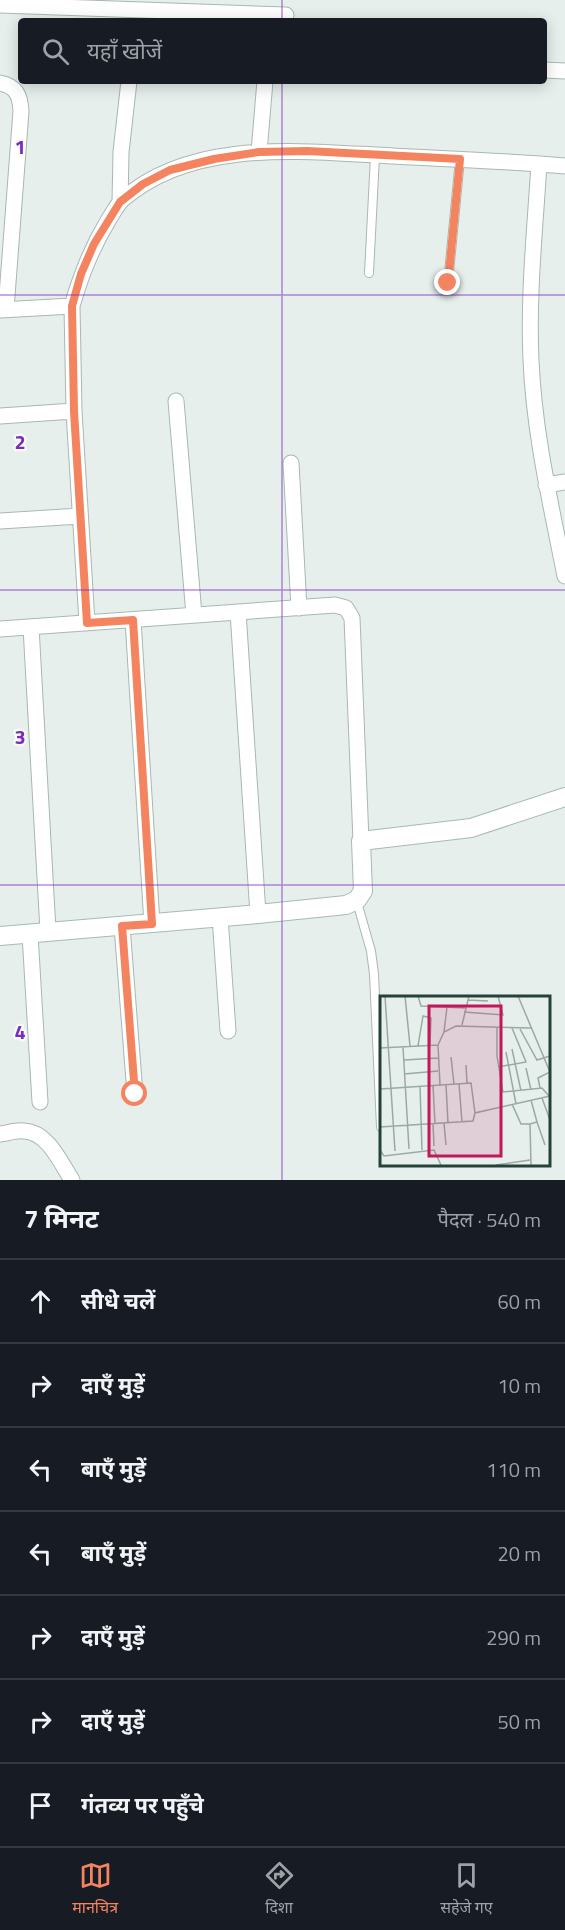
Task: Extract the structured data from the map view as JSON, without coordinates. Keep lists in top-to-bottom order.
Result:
{
  "page": {
    "search": "यहाँ खोजें",
    "heading": ["7 मिनट", "पैदल · 540 m"],
    "list": [
      ["सीधे चलें", "60 m"],
      ["दाएँ मुड़ें", "10 m"],
      ["बाएँ मुड़ें", "110 m"],
      ["बाएँ मुड़ें", "20 m"],
      ["दाएँ मुड़ें", "290 m"],
      ["दाएँ मुड़ें", "50 m"],
      "गंतव्य पर पहुँचे"
    ],
    "nav": ["मानचित्र", "दिशा", "सहेजे गए"]
  },
  "grid": {
    "rows": [
      "1",
      "2",
      "3",
      "4"
    ]
  }
}
